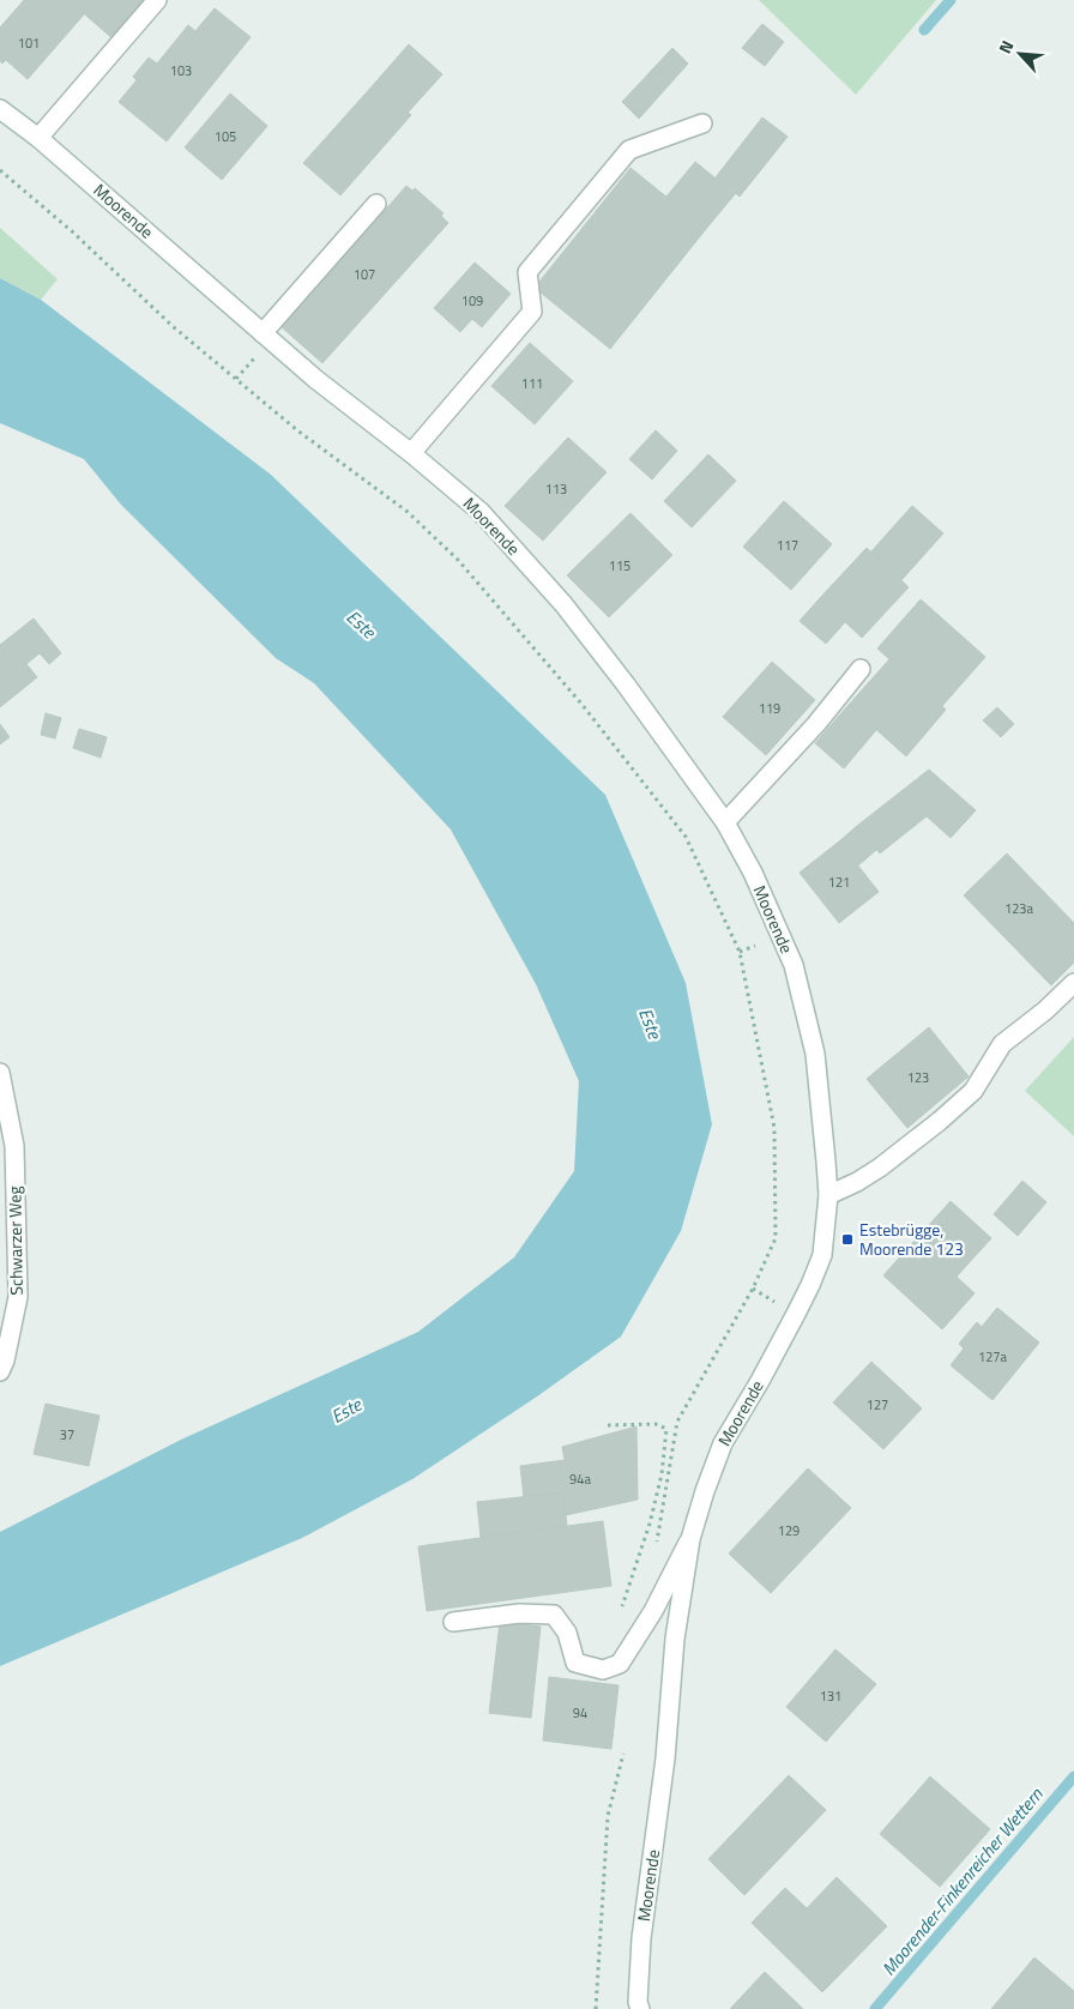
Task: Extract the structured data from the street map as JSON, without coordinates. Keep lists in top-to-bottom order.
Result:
{
  "streets": {
    "street": ["Moorende", "Schwarzer Weg"]
  },
  "water": ["Este", "Moorender-Finkenreicher Wettern"],
  "places": {
    "transit": ["Estebrügge, Moorende 123"]
  },
  "house_numbers": [
    "101",
    "103",
    "105",
    "107",
    "109",
    "111",
    "113",
    "117",
    "115",
    "119",
    "121",
    "123a",
    "123",
    "127a",
    "127",
    "37",
    "94a",
    "129",
    "131",
    "94"
  ],
  "north": "top left"
}
